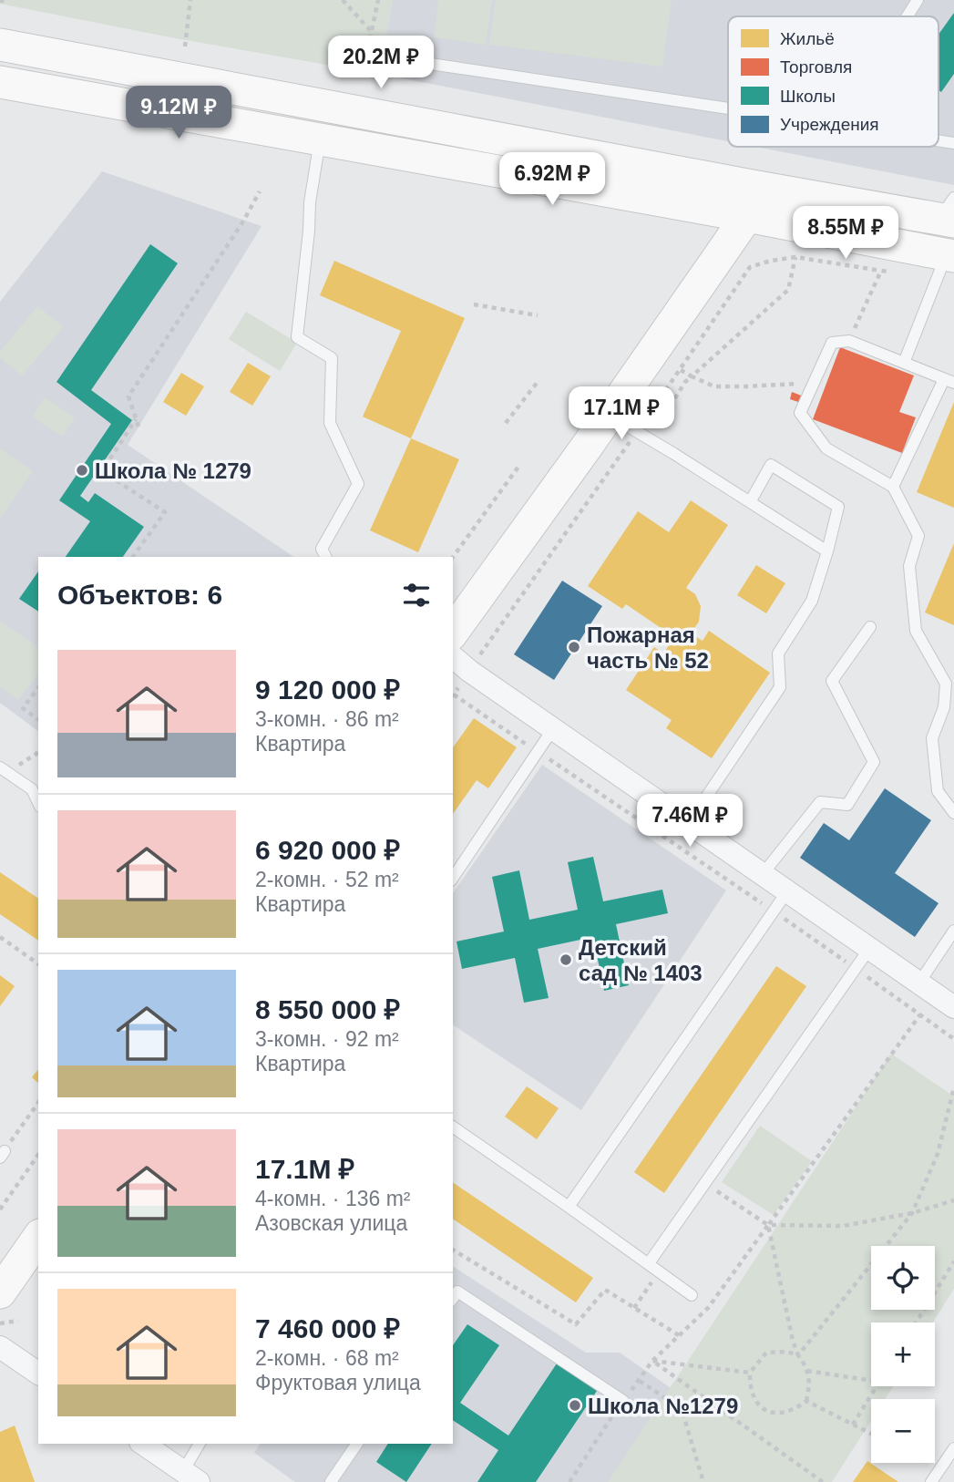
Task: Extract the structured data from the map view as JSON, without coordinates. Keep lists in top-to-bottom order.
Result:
{
  "places": [
    "Школа № 1279",
    "Пожарная часть № 52",
    "Детский сад № 1403",
    "Школа №1279"
  ],
  "legend": [
    "Жильё",
    "Торговля",
    "Школы",
    "Учреждения"
  ],
  "page": {
    "price": [
      "20.2M ₽",
      "9.12M ₽",
      "6.92M ₽",
      "8.55M ₽",
      "17.1M ₽",
      "7.46M ₽"
    ],
    "heading": "Объектов: 6",
    "list": [
      {
        "name": "9 120 000 ₽",
        "note": "3-комн. · 86 m² · Квартира"
      },
      {
        "name": "6 920 000 ₽",
        "note": "2-комн. · 52 m² · Квартира"
      },
      {
        "name": "8 550 000 ₽",
        "note": "3-комн. · 92 m² · Квартира"
      },
      {
        "name": "17.1M ₽",
        "note": "4-комн. · 136 m² · Азовская улица"
      },
      {
        "name": "7 460 000 ₽",
        "note": "2-комн. · 68 m² · Фруктовая улица"
      }
    ],
    "map_buttons": ["+", "−"]
  }
}
